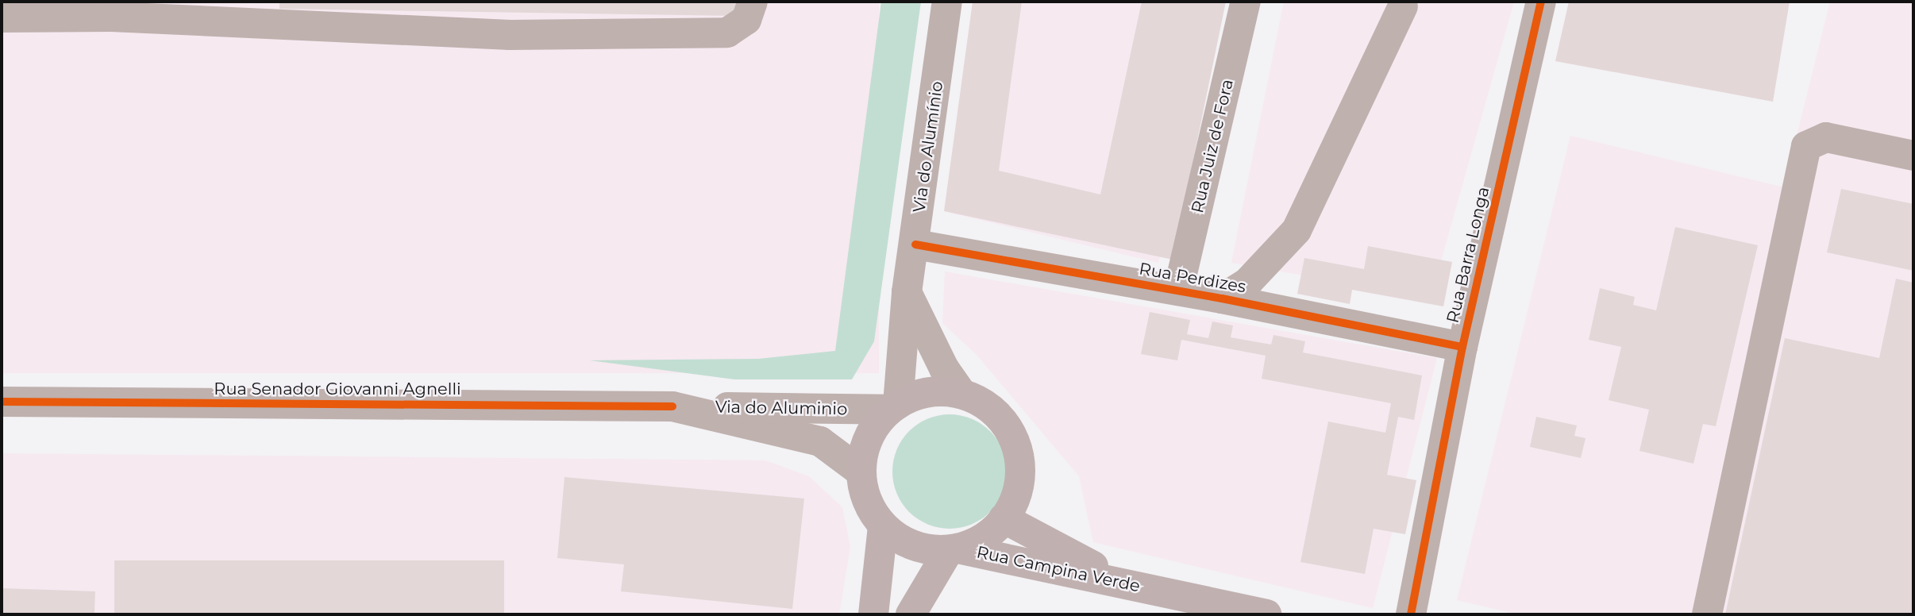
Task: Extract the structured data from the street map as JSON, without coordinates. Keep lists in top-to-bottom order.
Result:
{
  "streets": {
    "main road": ["Rua Campina Verde"],
    "street": [
      "Rua Juiz de Fora",
      "Via do Alumínio",
      "Rua Barra Longa",
      "Rua Perdizes",
      "Rua Senador Giovanni Agnelli",
      "Via do Aluminio"
    ]
  },
  "crossings": [
    ["Rua Juiz de Fora", "Rua Perdizes"],
    ["Via do Alumínio", "Rua Perdizes"],
    ["Via do Alumínio", "Rua Senador Giovanni Agnelli"],
    ["Via do Alumínio", "Via do Aluminio"],
    ["Via do Alumínio", "Rua Campina Verde"],
    ["Rua Barra Longa", "Rua Perdizes"],
    ["Rua Senador Giovanni Agnelli", "Via do Aluminio"],
    ["Rua Senador Giovanni Agnelli", "Rua Campina Verde"],
    ["Via do Aluminio", "Rua Campina Verde"]
  ]
}
